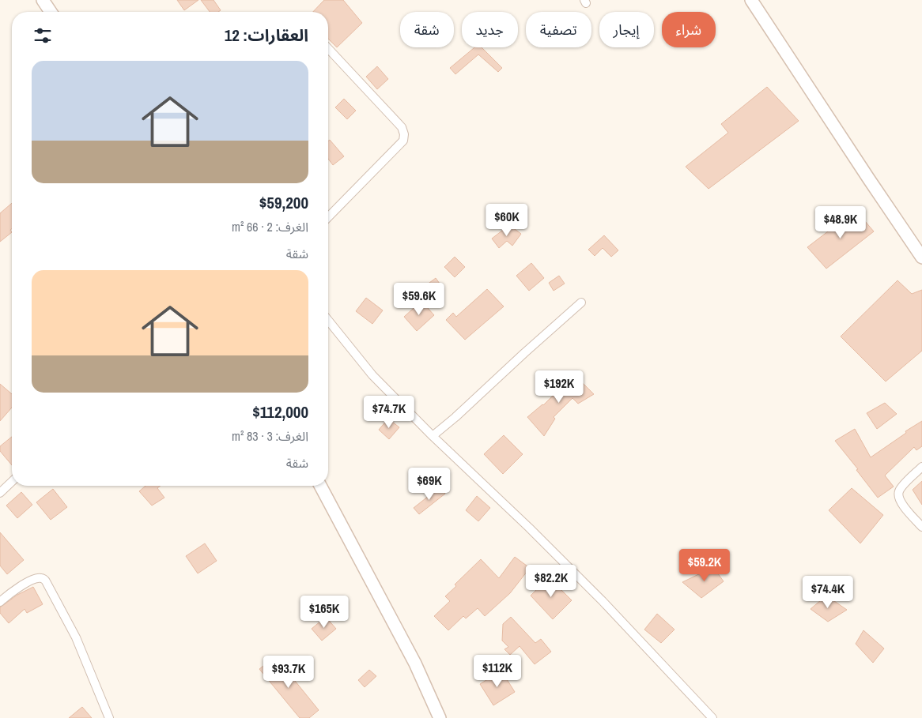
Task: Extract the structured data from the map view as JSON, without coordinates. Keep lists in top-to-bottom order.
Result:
{
  "page": {
    "chip": [
      "شراء",
      "إيجار",
      "تصفية",
      "جديد",
      "شقة"
    ],
    "heading": "العقارات: 12",
    "list": [
      {
        "name": "$59,200",
        "note": "الغرف: 2 · 66 m² · شقة"
      },
      {
        "name": "$112,000",
        "note": "الغرف: 3 · 83 m² · شقة"
      }
    ],
    "price": [
      "$60K",
      "$48.9K",
      "$59.6K",
      "$192K",
      "$74.7K",
      "$69K",
      "$59.2K",
      "$82.2K",
      "$74.4K",
      "$165K",
      "$112K",
      "$93.7K"
    ]
  }
}
